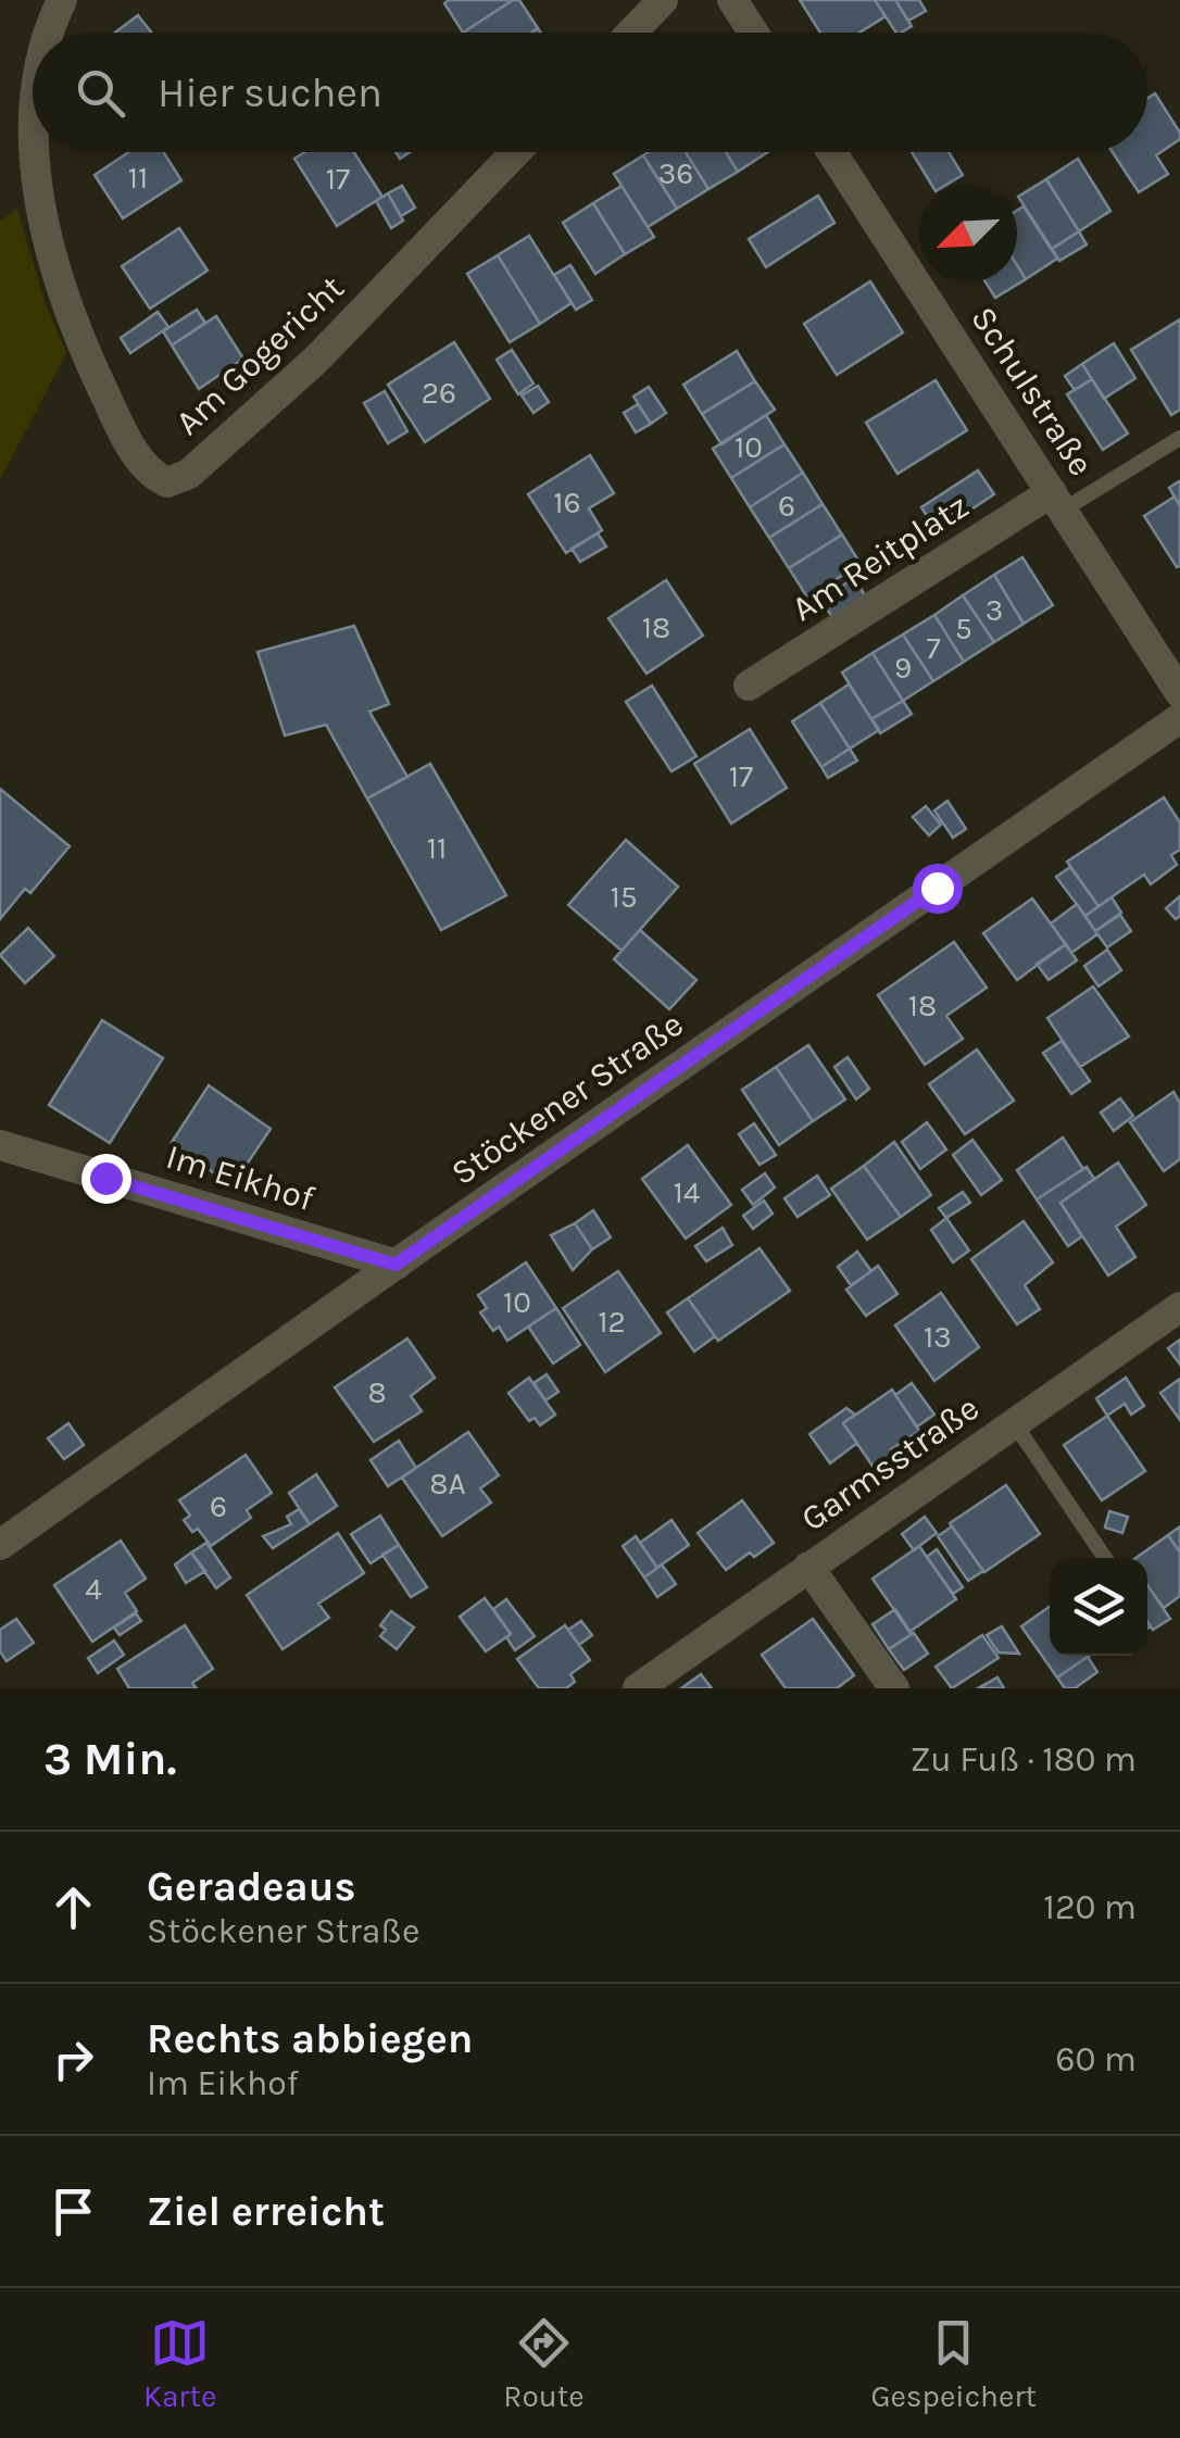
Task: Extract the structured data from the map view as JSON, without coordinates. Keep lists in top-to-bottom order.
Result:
{
  "streets": {
    "street": [
      "Am Gogericht",
      "Schulstraße",
      "Am Reitplatz",
      "Stöckener Straße",
      "Im Eikhof",
      "Garmsstraße"
    ]
  },
  "crossings": [
    ["Schulstraße", "Am Reitplatz"],
    ["Stöckener Straße", "Im Eikhof"]
  ],
  "house_numbers": [
    "36",
    "11",
    "17",
    "26",
    "10",
    "16",
    "6",
    "3",
    "18",
    "5",
    "7",
    "9",
    "17",
    "11",
    "15",
    "18",
    "14",
    "10",
    "12",
    "13",
    "8",
    "8A",
    "6",
    "4"
  ],
  "north": "bottom left",
  "page": {
    "search": "Hier suchen",
    "heading": ["3 Min.", "Zu Fuß · 180 m"],
    "list": [
      ["Geradeaus", "Stöckener Straße", "120 m"],
      ["Rechts abbiegen", "Im Eikhof", "60 m"],
      "Ziel erreicht"
    ],
    "nav": ["Karte", "Route", "Gespeichert"]
  }
}
